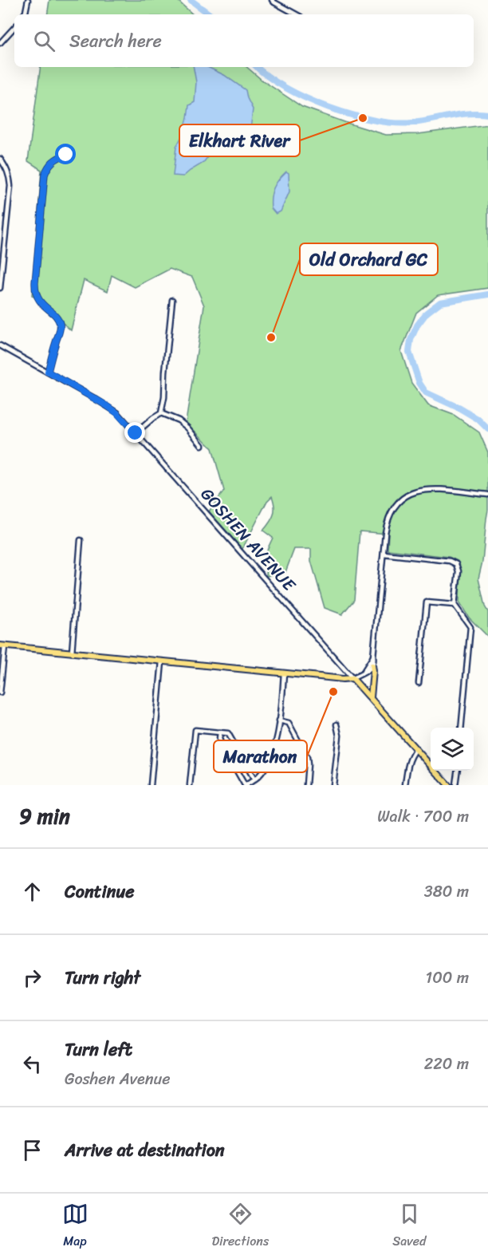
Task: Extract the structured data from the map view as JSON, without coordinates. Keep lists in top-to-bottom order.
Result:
{
  "streets": {
    "main road": ["GOSHEN AVENUE"]
  },
  "places": ["Elkhart River", "Old Orchard GC", "Marathon"],
  "page": {
    "search": "Search here",
    "heading": ["9 min", "Walk · 700 m"],
    "list": [
      ["Continue", "380 m"],
      ["Turn right", "100 m"],
      ["Turn left", "Goshen Avenue", "220 m"],
      "Arrive at destination"
    ],
    "nav": ["Map", "Directions", "Saved"]
  }
}
